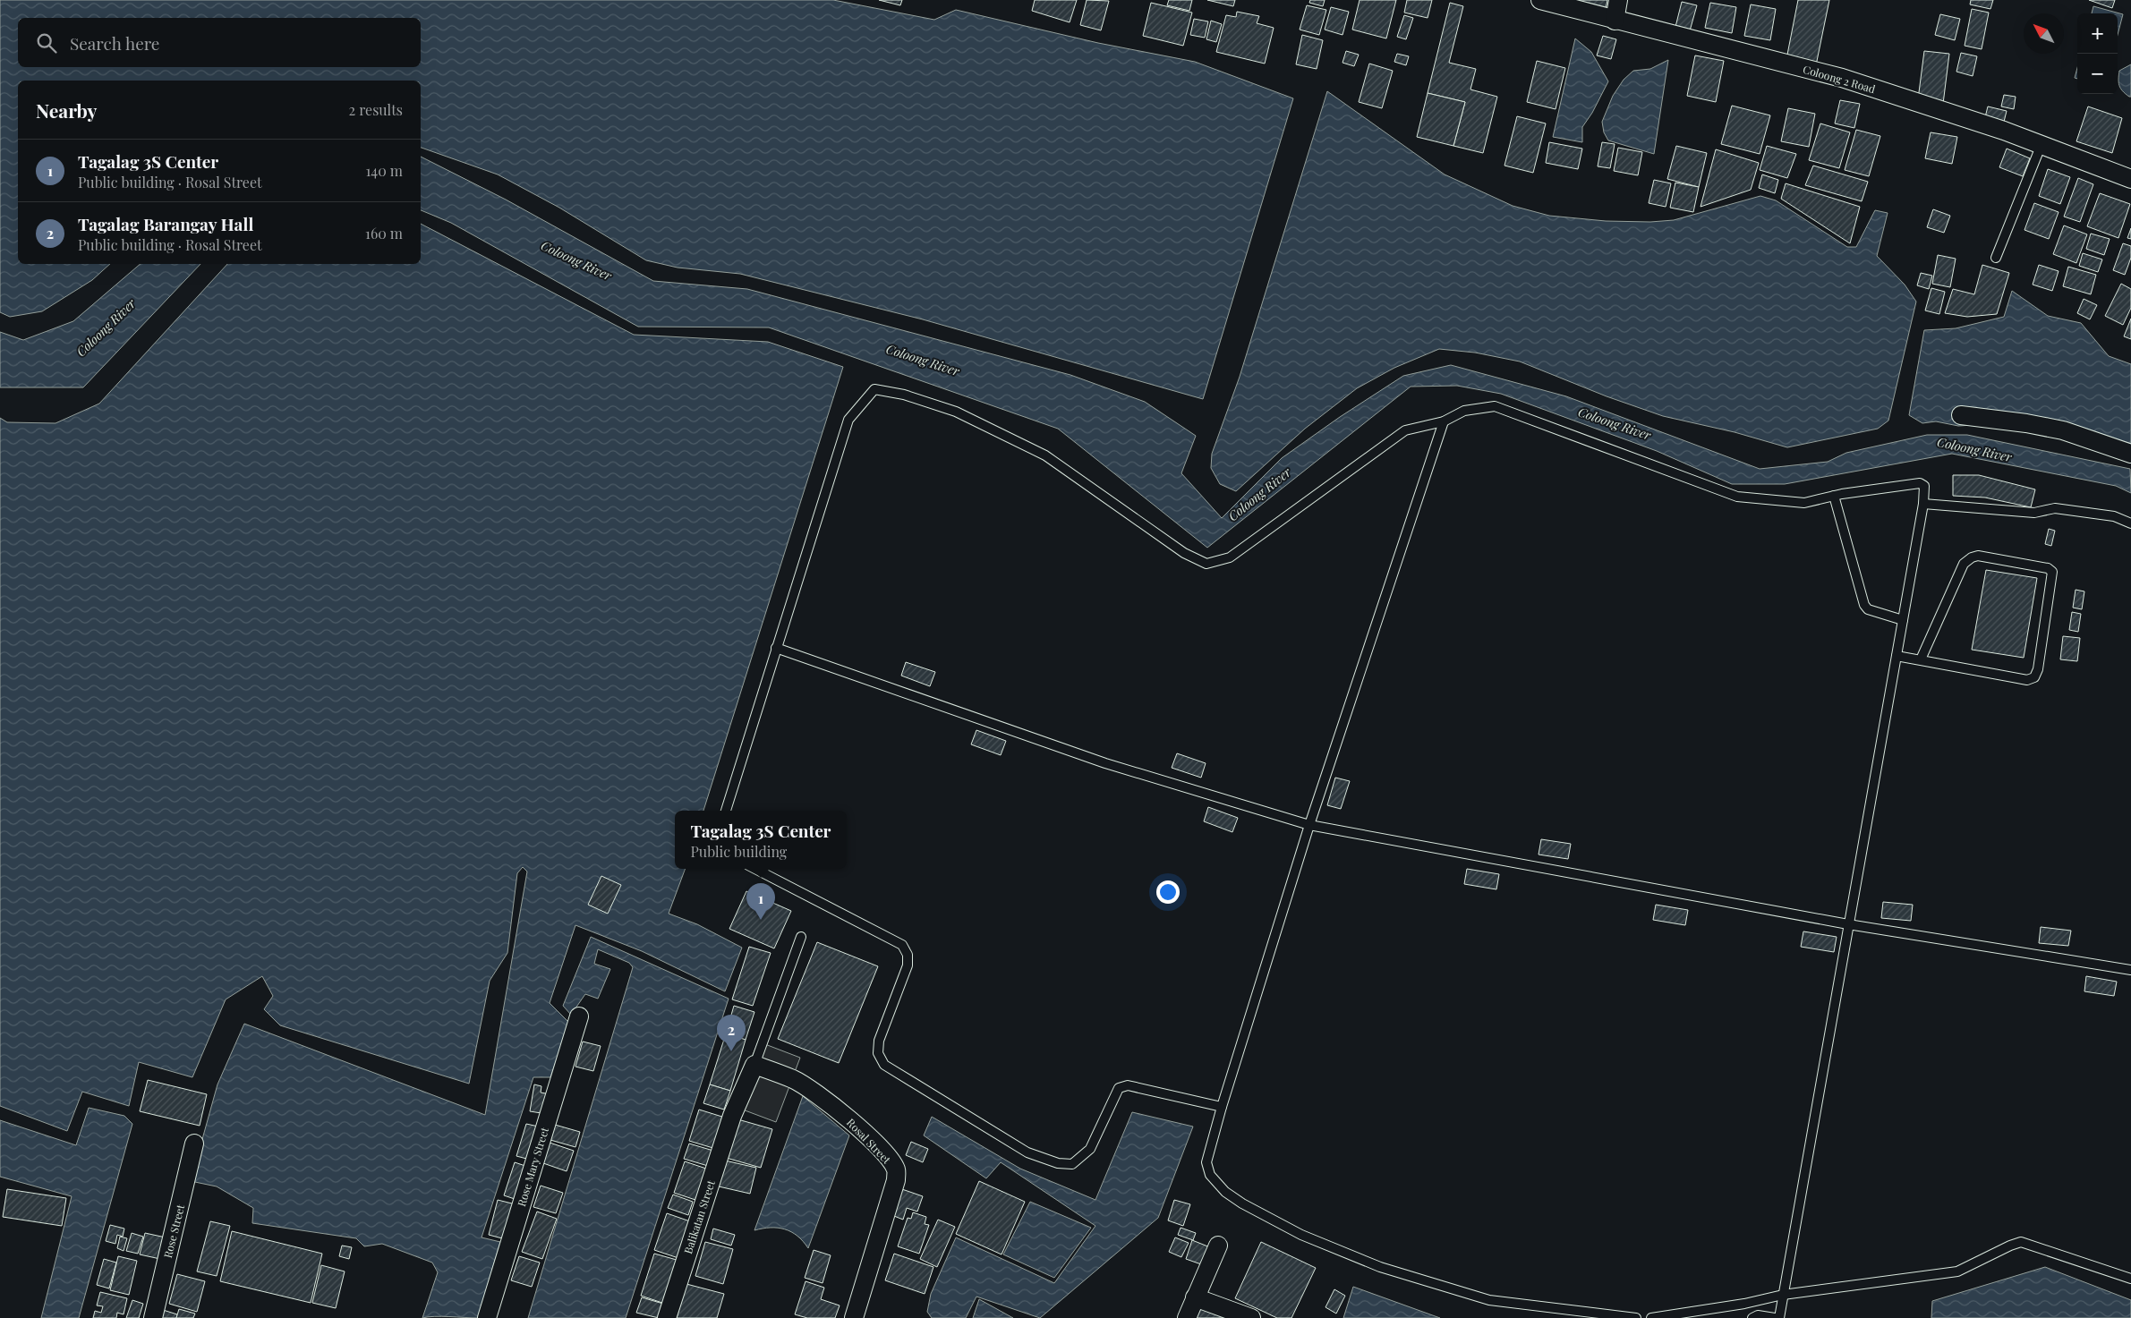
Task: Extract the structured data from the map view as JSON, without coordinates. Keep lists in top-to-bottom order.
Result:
{
  "streets": {
    "street": [
      "Coloong 2 Road",
      "Rosal Street",
      "Rose Mary Street",
      "Balikatan Street",
      "Rose Street"
    ]
  },
  "crossings": [
    ["Rosal Street", "Balikatan Street"]
  ],
  "water": ["Coloong River"],
  "north": "top left",
  "page": {
    "map_buttons": ["+", "−"],
    "search": "Search here",
    "heading": ["Nearby", "2 results"],
    "list": [
      {
        "mark": "1",
        "name": "Tagalag 3S Center",
        "note": "Public building · Rosal Street",
        "value": "140 m"
      },
      {
        "mark": "2",
        "name": "Tagalag Barangay Hall",
        "note": "Public building · Rosal Street",
        "value": "160 m"
      }
    ],
    "popup": ["Tagalag 3S Center", "Public building"],
    "pins": ["1", "2"]
  }
}
